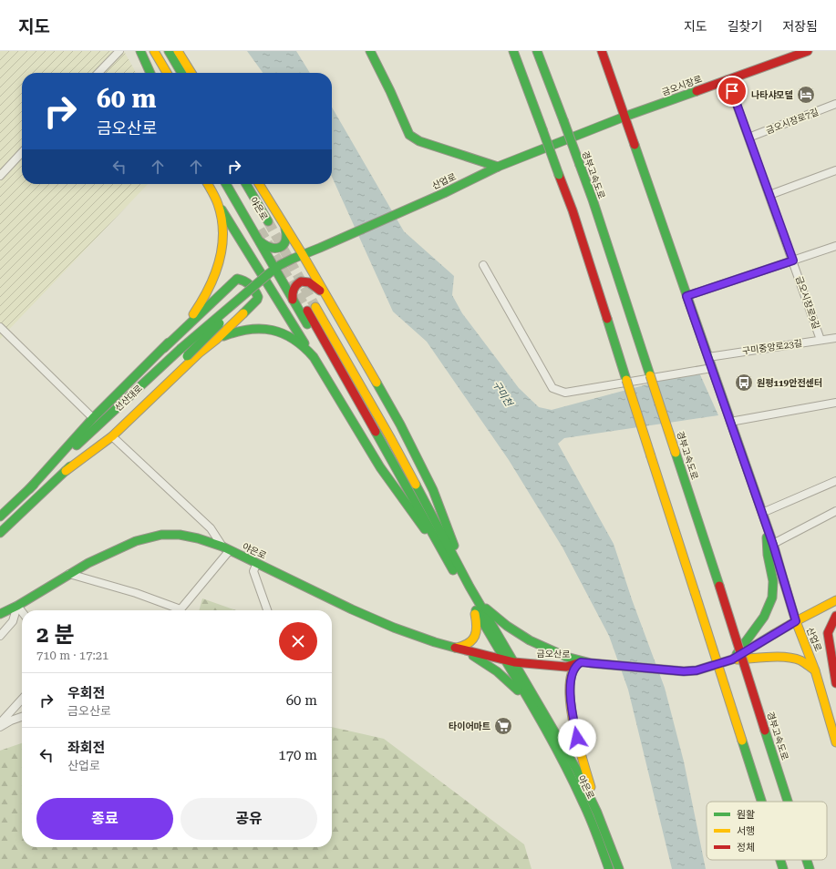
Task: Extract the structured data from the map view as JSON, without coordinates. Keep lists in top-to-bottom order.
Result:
{
  "streets": {
    "main road": [
      "금오시장로",
      "경부고속도로",
      "산업로",
      "야은로",
      "선산대로",
      "금오산로"
    ],
    "street": ["금오시장로7길", "금오시장로9길", "구미중앙로23길"]
  },
  "crossings": [
    ["금오시장로", "산업로"],
    ["금오시장로", "금오시장로9길"],
    ["금오시장로7길", "금오시장로9길"],
    ["산업로", "구미중앙로23길"],
    ["산업로", "선산대로"],
    ["산업로", "금오산로"],
    ["야은로", "금오산로"],
    ["금오시장로9길", "구미중앙로23길"]
  ],
  "water": ["구미천"],
  "places": {
    "hotel": ["나타샤모텔"],
    "bus stop": ["원평119안전센터"],
    "supermarket": ["타이어마트"]
  },
  "legend": ["원활", "서행", "정체"],
  "page": {
    "header": "지도",
    "nav": ["지도", "길찾기", "저장됨"],
    "turn": ["60 m", "금오산로"],
    "heading": ["2 분", "710 m · 17:21"],
    "list": [
      {
        "name": "우회전",
        "note": "금오산로",
        "value": "60 m"
      },
      {
        "name": "좌회전",
        "note": "산업로",
        "value": "170 m"
      }
    ],
    "buttons": ["종료", "공유"]
  }
}
